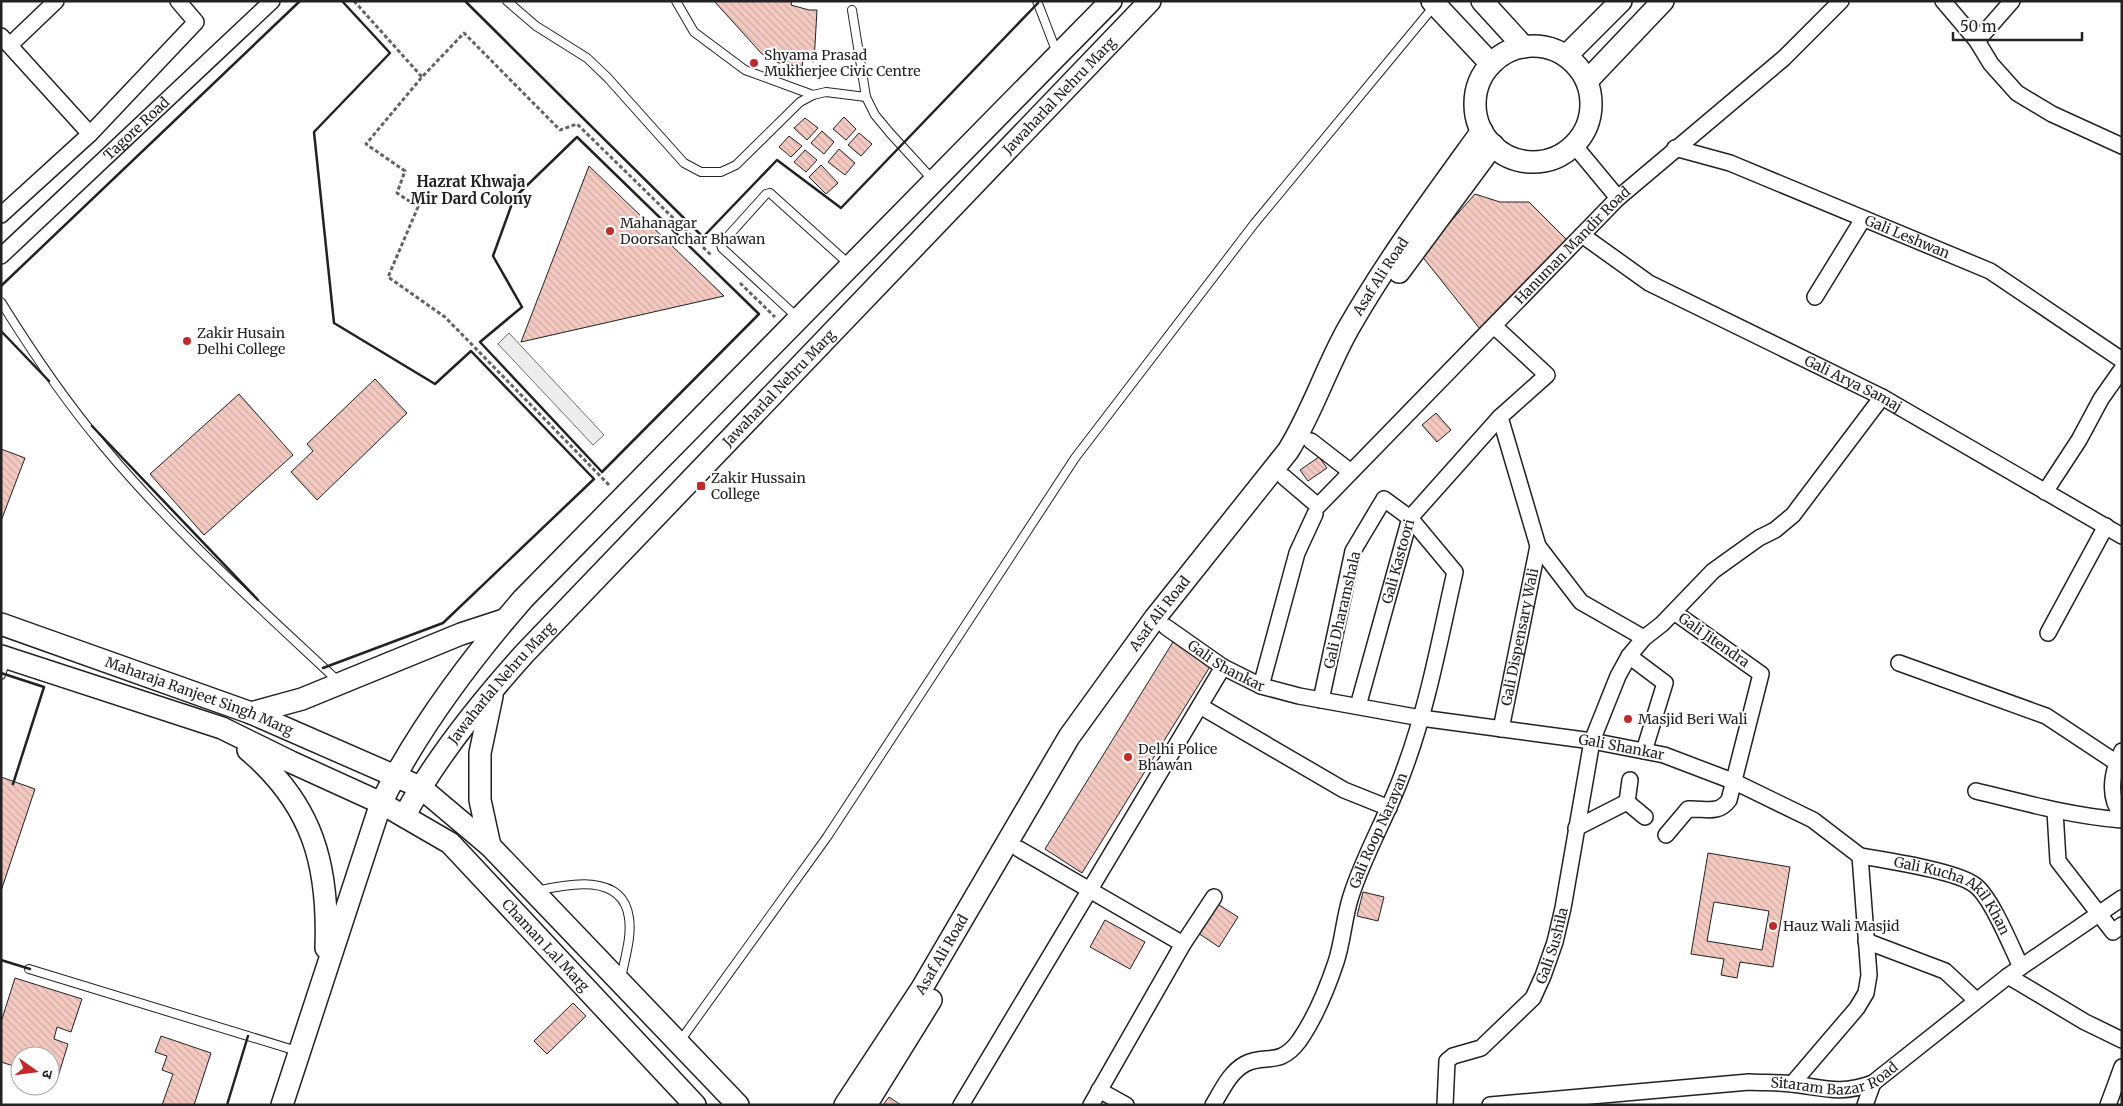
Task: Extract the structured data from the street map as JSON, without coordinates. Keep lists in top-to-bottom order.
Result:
{
  "streets": {
    "main road": [
      "Jawaharlal Nehru Marg",
      "Asaf Ali Road",
      "Maharaja Ranjeet Singh Marg",
      "Chaman Lal Marg"
    ],
    "street": [
      "Tagore Road",
      "Gali Leshwan",
      "Hanuman Mandir Road",
      "Gali Arya Samaj",
      "Gali Kastoori",
      "Gali Dharamshala",
      "Gali Dispensary Wali",
      "Gali Jitendra",
      "Gali Shankar",
      "Gali Roop Narayan",
      "Gali Kucha Akil Khan",
      "Gali Sushila",
      "Sitaram Bazar Road"
    ]
  },
  "crossings": [
    ["Jawaharlal Nehru Marg", "Maharaja Ranjeet Singh Marg"],
    ["Jawaharlal Nehru Marg", "Chaman Lal Marg"],
    ["Gali Leshwan", "Hanuman Mandir Road"],
    ["Hanuman Mandir Road", "Gali Arya Samaj"],
    ["Hanuman Mandir Road", "Gali Kastoori"],
    ["Hanuman Mandir Road", "Gali Shankar"],
    ["Asaf Ali Road", "Gali Shankar"],
    ["Gali Arya Samaj", "Gali Sushila"],
    ["Gali Kastoori", "Gali Dharamshala"],
    ["Gali Kastoori", "Gali Shankar"],
    ["Gali Kastoori", "Gali Roop Narayan"],
    ["Gali Dharamshala", "Gali Shankar"],
    ["Gali Dharamshala", "Gali Roop Narayan"],
    ["Gali Dispensary Wali", "Gali Shankar"],
    ["Gali Jitendra", "Gali Shankar"],
    ["Gali Jitendra", "Gali Sushila"],
    ["Gali Shankar", "Gali Roop Narayan"],
    ["Gali Shankar", "Gali Kucha Akil Khan"],
    ["Gali Shankar", "Gali Sushila"],
    ["Maharaja Ranjeet Singh Marg", "Chaman Lal Marg"],
    ["Gali Kucha Akil Khan", "Sitaram Bazar Road"]
  ],
  "districts": ["Hazrat Khwaja Mir Dard Colony"],
  "places": {
    "other": [
      "Shyama Prasad Mukherjee Civic Centre",
      "Mahanagar Doorsanchar Bhawan",
      "Zakir Husain Delhi College",
      "Masjid Beri Wali",
      "Delhi Police Bhawan",
      "Hauz Wali Masjid"
    ],
    "transit": ["Zakir Hussain College"]
  },
  "scale_bar": "50 m",
  "north": "right"
}
